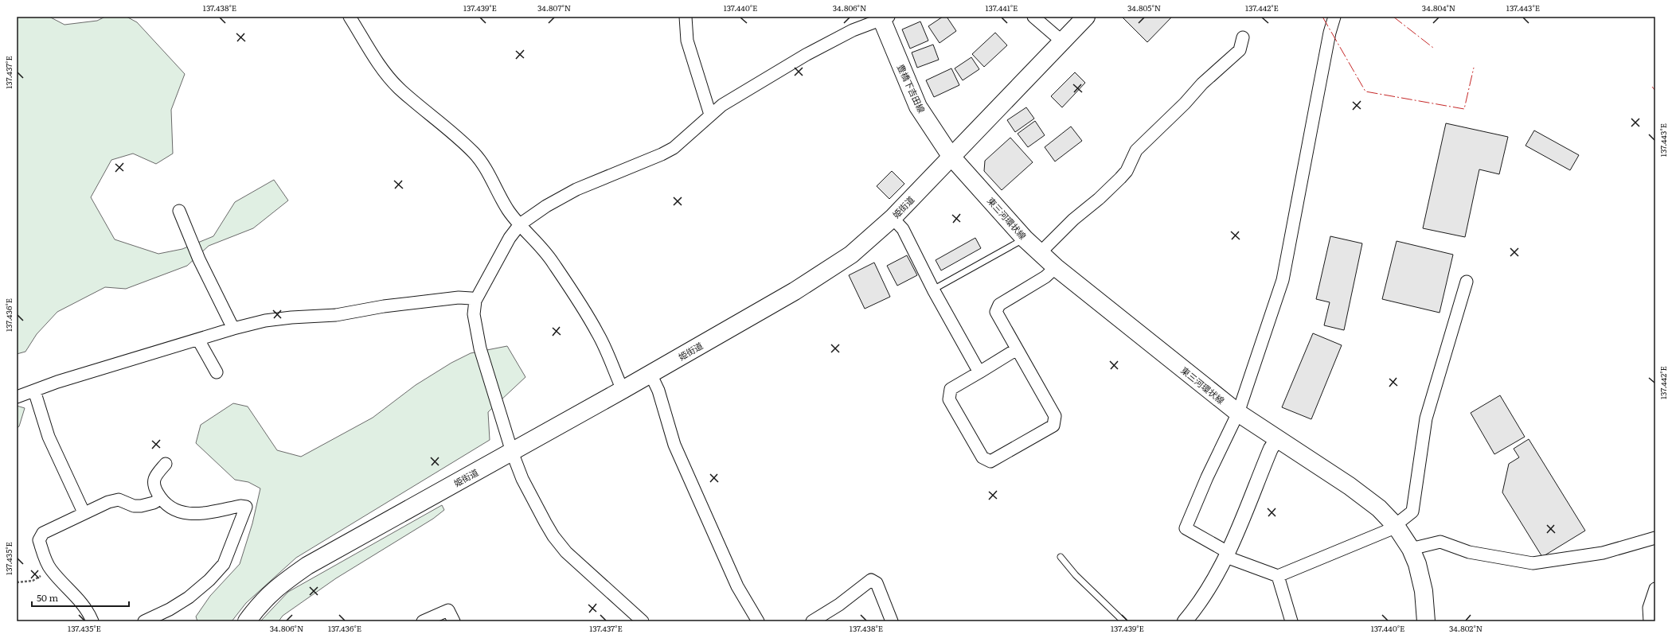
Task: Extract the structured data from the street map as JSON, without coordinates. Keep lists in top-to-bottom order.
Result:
{
  "streets": {
    "main road": ["豊橋下吉田線", "姫街道", "東三河環状線"]
  },
  "crossings": [
    ["豊橋下吉田線", "姫街道"],
    ["豊橋下吉田線", "東三河環状線"],
    ["姫街道", "東三河環状線"]
  ],
  "scale_bar": "50 m",
  "coordinates": [
    "137.438°E",
    "137.439°E",
    "34.807°N",
    "137.440°E",
    "34.806°N",
    "137.441°E",
    "34.805°N",
    "137.442°E",
    "34.804°N",
    "137.443°E",
    "137.437°E",
    "137.436°E",
    "137.435°E",
    "34.802°N"
  ]
}
